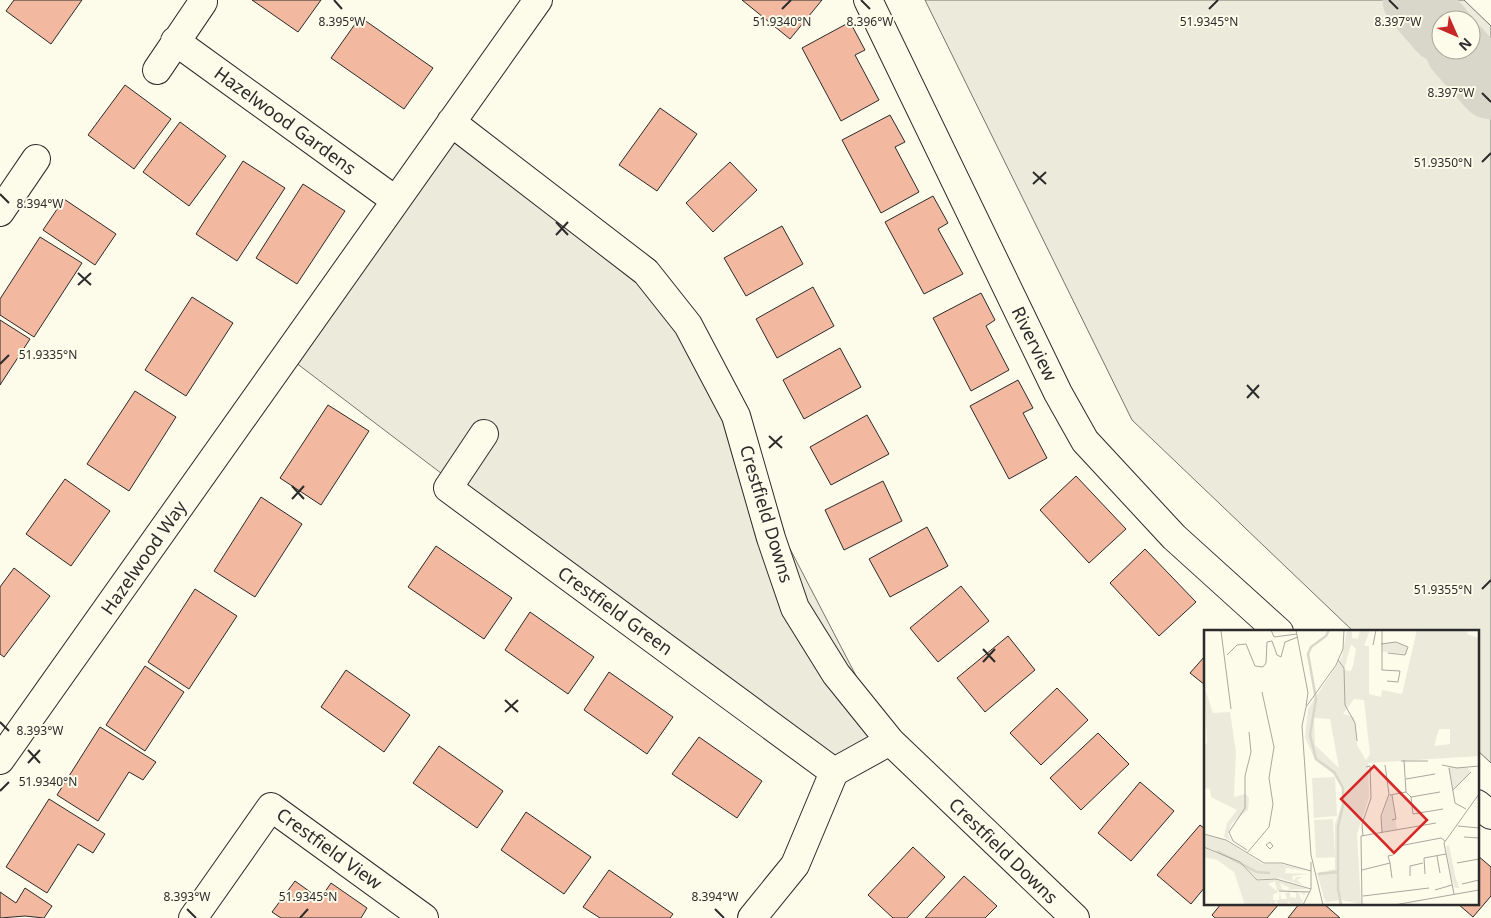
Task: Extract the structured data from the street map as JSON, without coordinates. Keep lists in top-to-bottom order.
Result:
{
  "streets": {
    "street": [
      "Hazelwood Gardens",
      "Riverview",
      "Crestfield Downs",
      "Hazelwood Way",
      "Crestfield Green",
      "Crestfield View"
    ]
  },
  "crossings": [
    ["Hazelwood Gardens", "Hazelwood Way"],
    ["Crestfield Downs", "Hazelwood Way"]
  ],
  "north": "bottom right",
  "coordinates": [
    "8.395°W",
    "51.9340°N",
    "8.396°W",
    "51.9345°N",
    "8.397°W",
    "51.9350°N",
    "8.394°W",
    "51.9335°N",
    "51.9355°N",
    "8.393°W"
  ]
}
